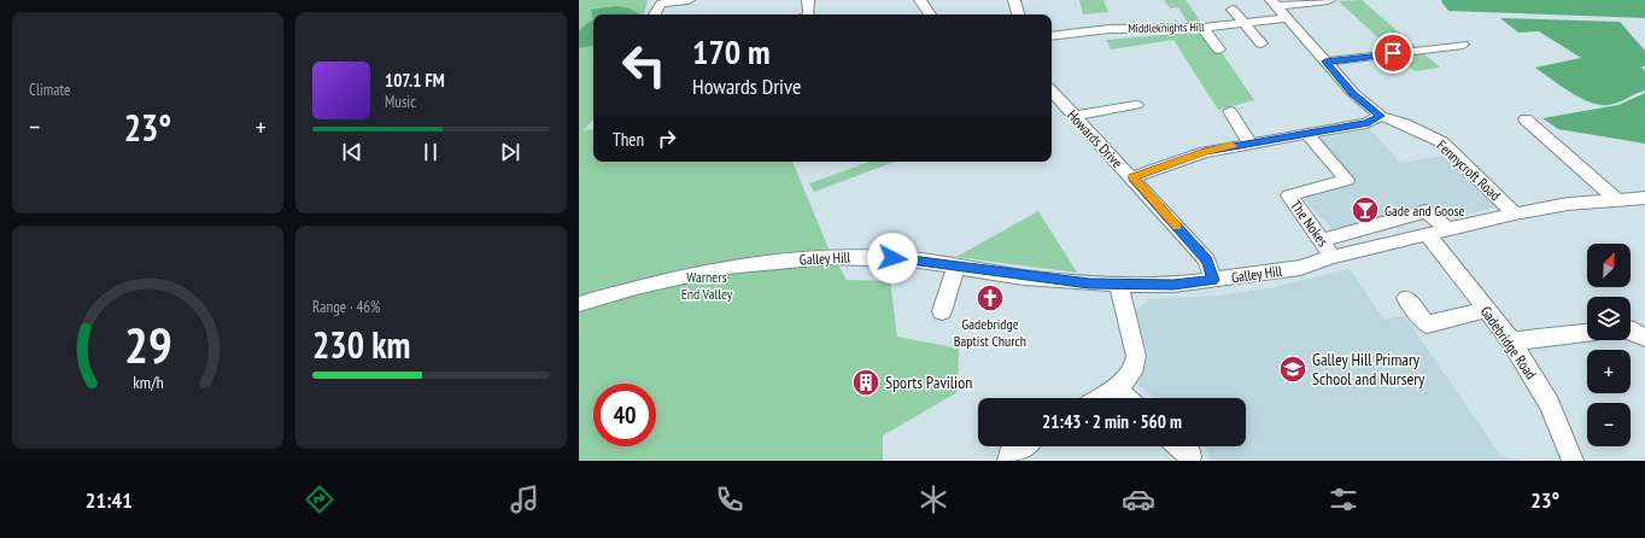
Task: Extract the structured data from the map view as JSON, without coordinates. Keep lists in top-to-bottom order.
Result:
{
  "streets": {
    "street": [
      "Middleknights Hill",
      "Howards Drive",
      "Fennycroft Road",
      "The Nokes",
      "Galley Hill",
      "Gadebridge Road"
    ]
  },
  "crossings": [
    ["Middleknights Hill", "Fennycroft Road"],
    ["Howards Drive", "Galley Hill"],
    ["Fennycroft Road", "Galley Hill"],
    ["The Nokes", "Galley Hill"],
    ["Galley Hill", "Gadebridge Road"]
  ],
  "parks": ["Warners End Valley"],
  "places": {
    "bar": ["Gade and Goose"],
    "church": ["Gadebridge Baptist Church"],
    "school or university": ["Galley Hill Primary School and Nursery"],
    "building": ["Sports Pavilion"]
  },
  "north": "top right",
  "page": {
    "tile": [
      "Climate",
      ["Range · 46%", "230 km"]
    ],
    "turn": ["170 m", "Howards Drive"],
    "song": ["107.1 FM", "Music"],
    "heat": ["−", "23°", "+"],
    "then": "Then",
    "map_buttons": ["+", "−"],
    "limit": "40",
    "trip": "21:43 · 2 min · 560 m",
    "tabs": ["21:41", "23°"],
    "gauge": ["29", "km/h"]
  }
}
